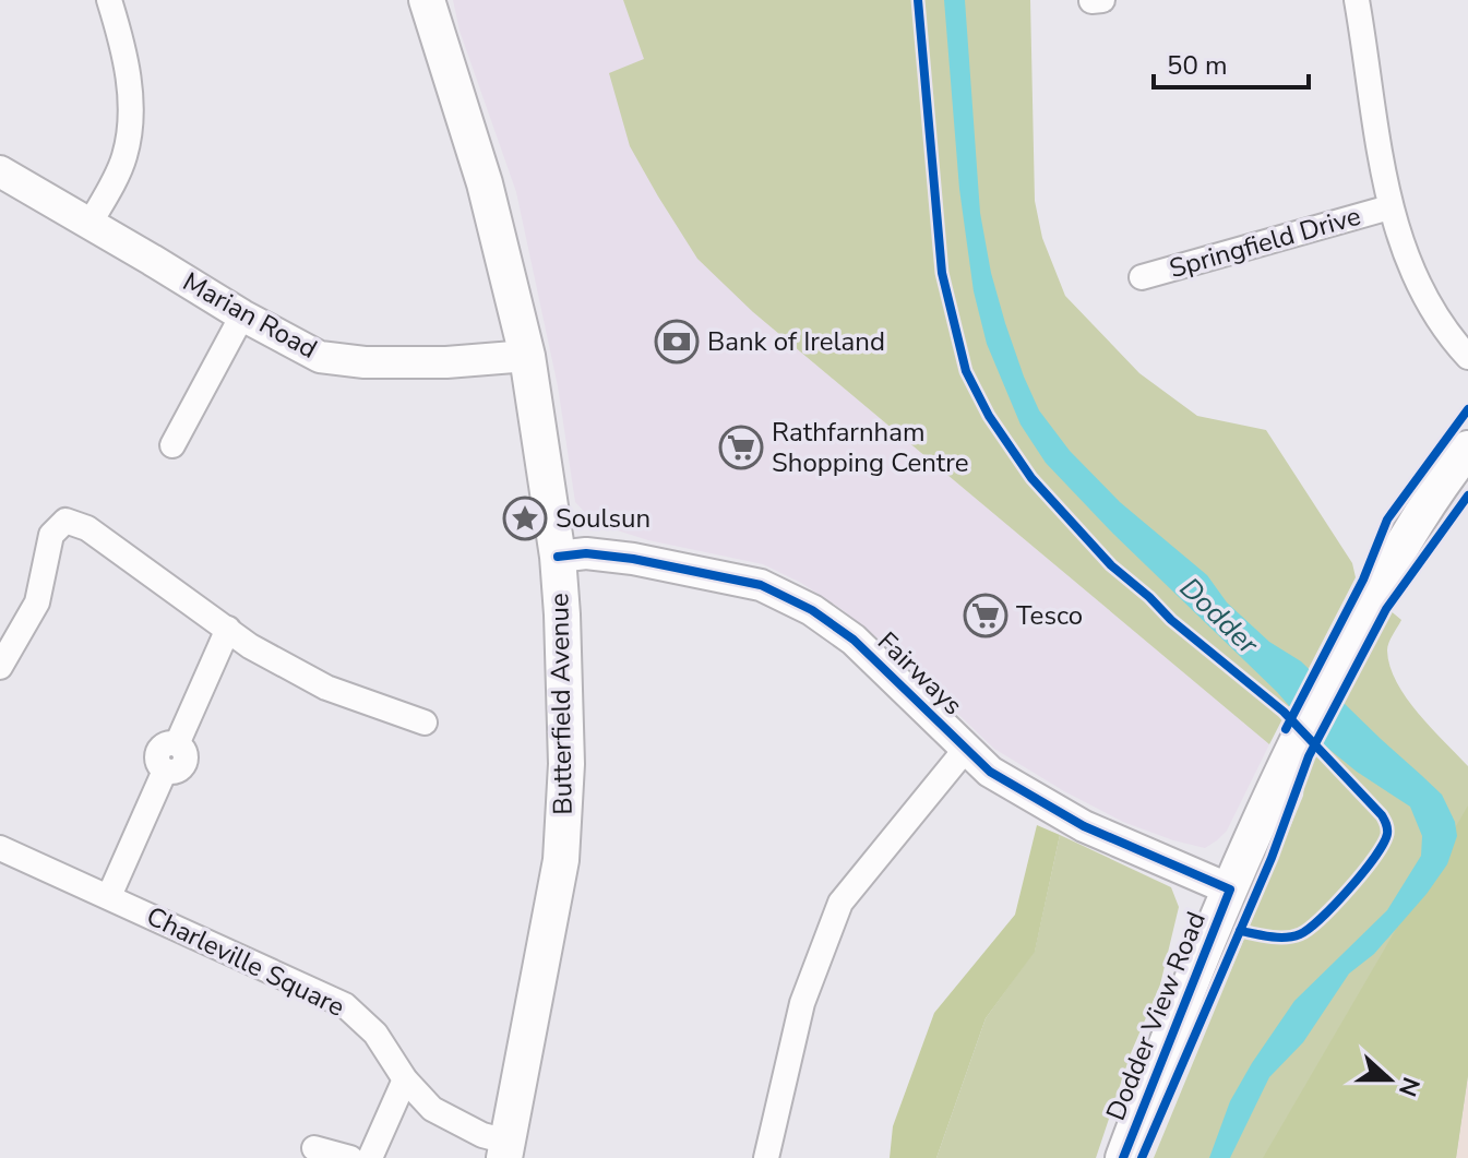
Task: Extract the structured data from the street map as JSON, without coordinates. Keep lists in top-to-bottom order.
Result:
{
  "streets": {
    "main road": ["Butterfield Avenue", "Dodder View Road"],
    "street": [
      "Springfield Drive",
      "Marian Road",
      "Fairways",
      "Charleville Square"
    ]
  },
  "crossings": [
    ["Marian Road", "Butterfield Avenue"],
    ["Fairways", "Butterfield Avenue"],
    ["Fairways", "Dodder View Road"],
    ["Butterfield Avenue", "Charleville Square"]
  ],
  "water": ["Dodder"],
  "places": {
    "bank": ["Bank of Ireland"],
    "supermarket": ["Rathfarnham Shopping Centre", "Tesco"],
    "place": ["Soulsun"]
  },
  "scale_bar": "50 m",
  "north": "right"
}
